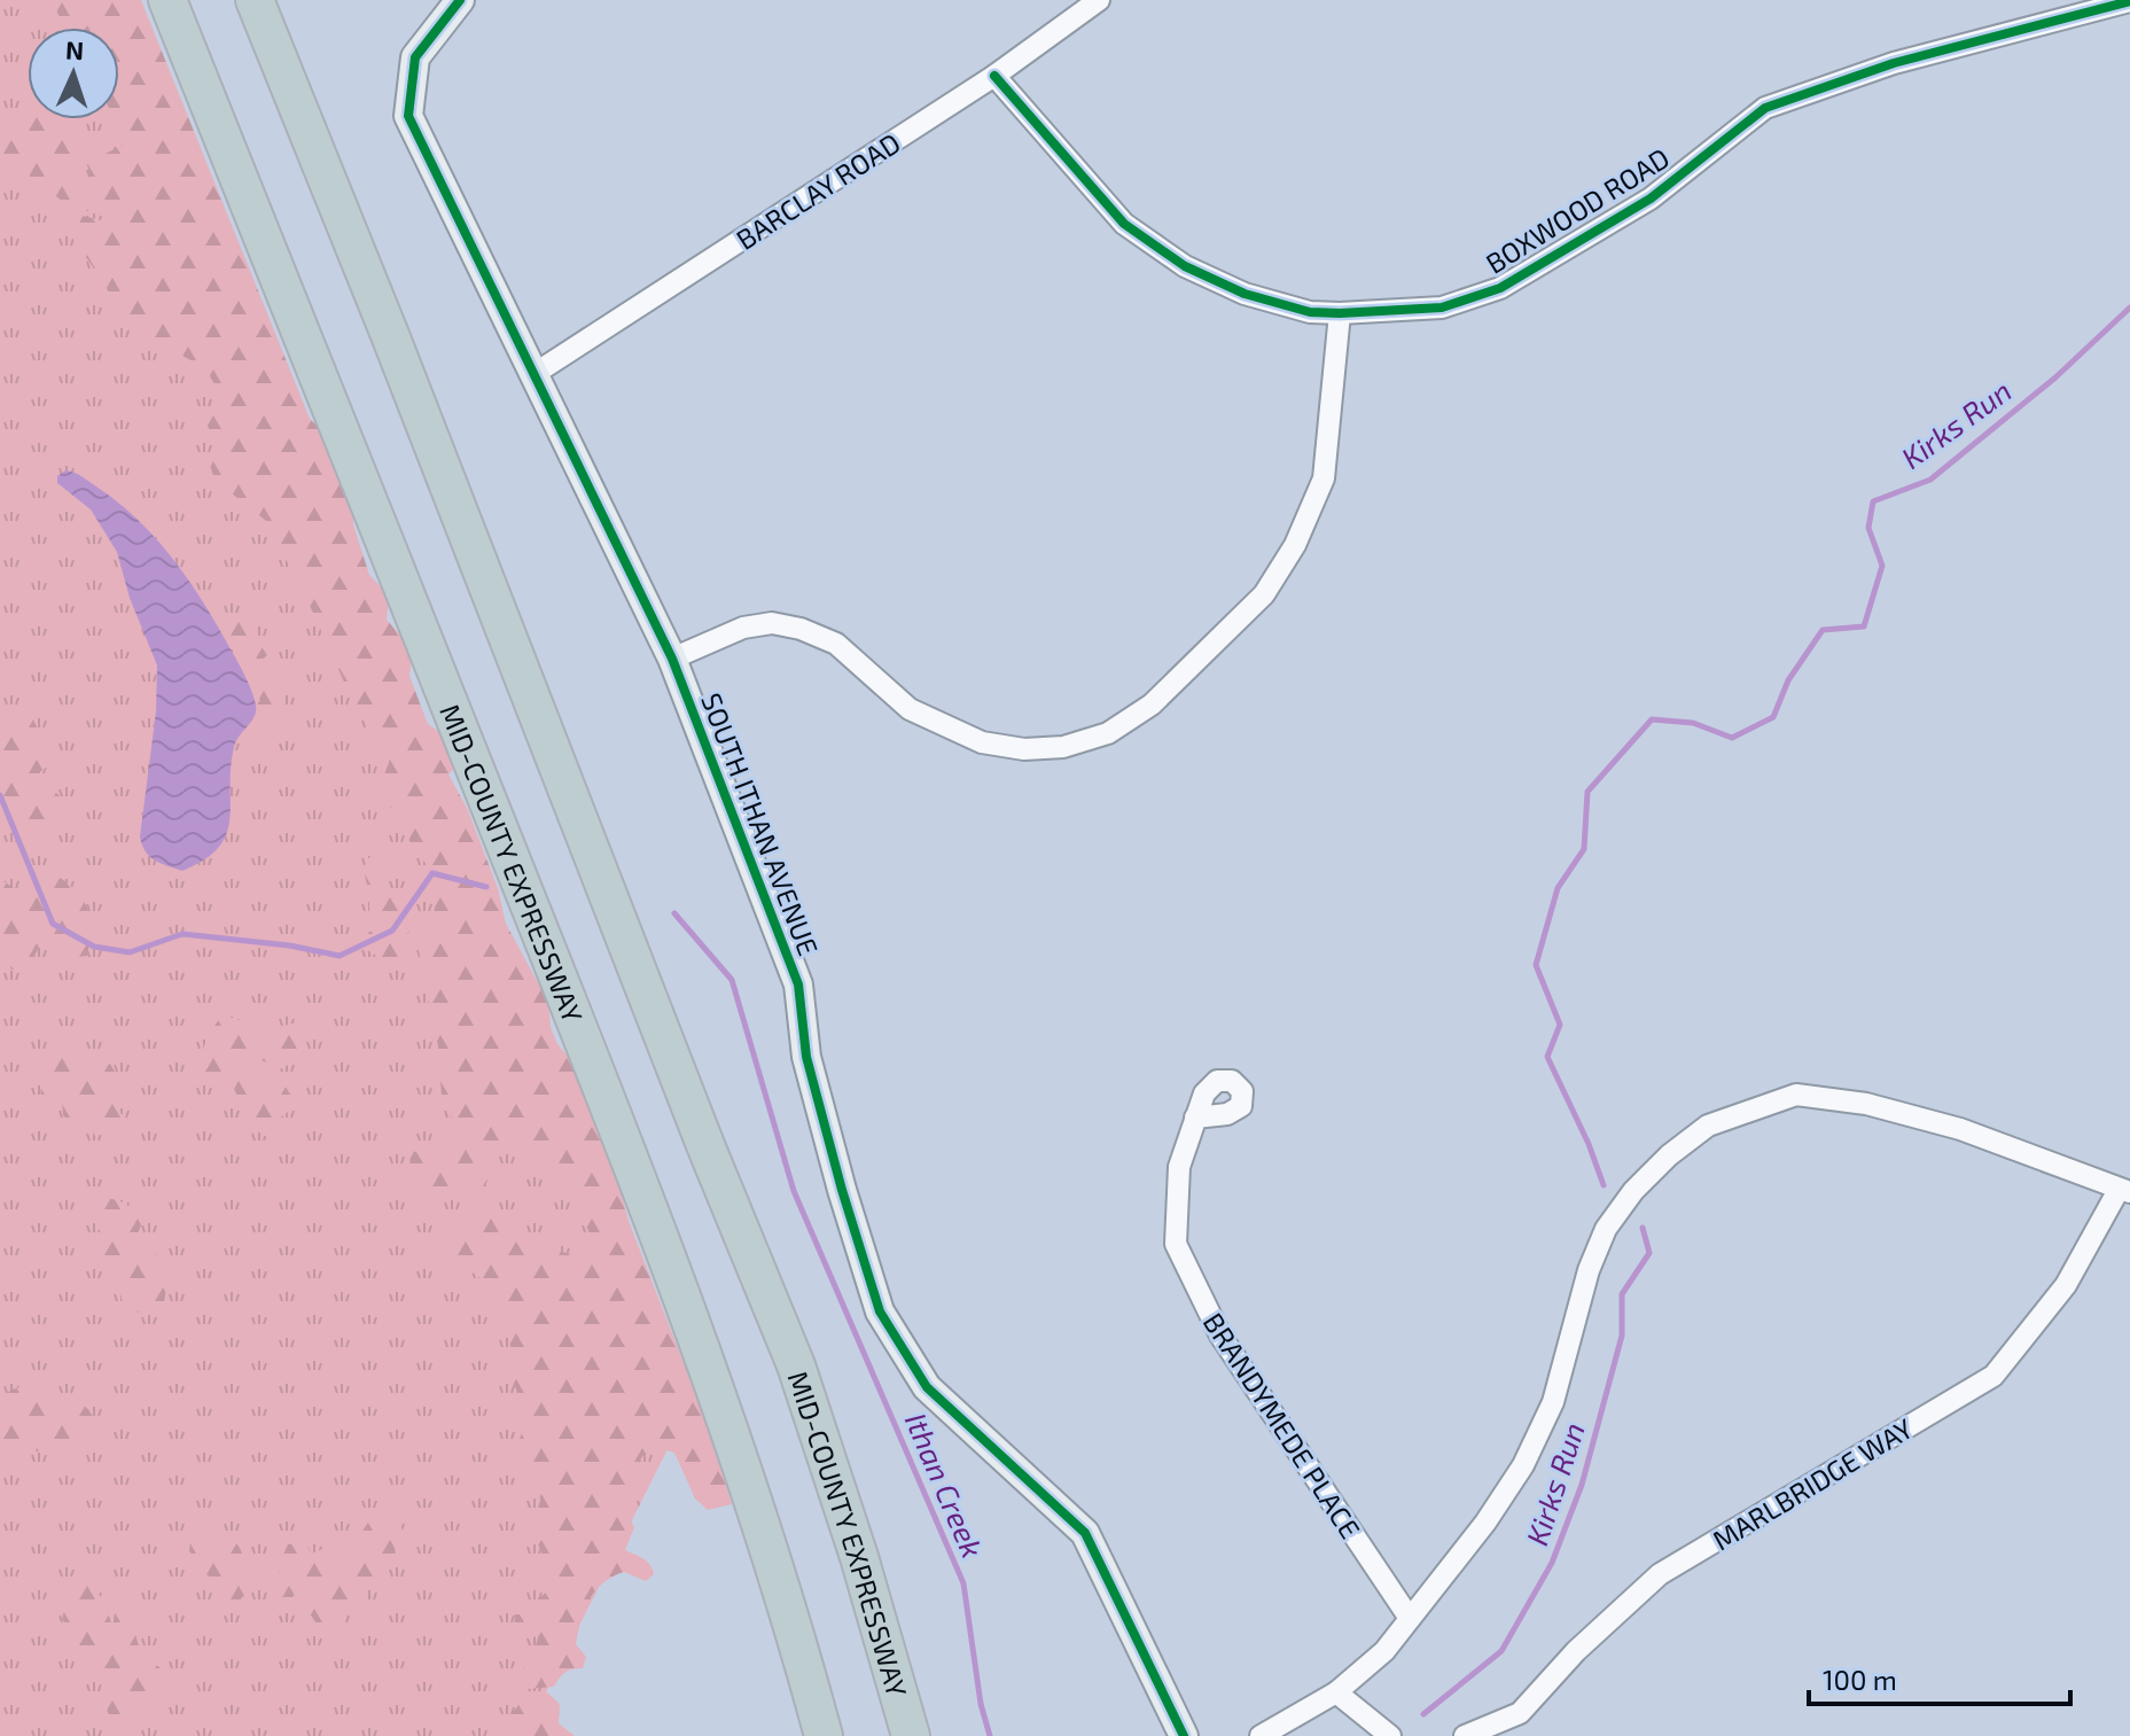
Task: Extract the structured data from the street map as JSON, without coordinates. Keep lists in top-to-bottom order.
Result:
{
  "streets": {
    "highway": ["MID-COUNTY EXPRESSWAY"],
    "street": [
      "BARCLAY ROAD",
      "BOXWOOD ROAD",
      "SOUTH ITHAN AVENUE",
      "BRANDYMEDE PLACE",
      "MARLBRIDGE WAY"
    ]
  },
  "crossings": [
    ["BARCLAY ROAD", "BOXWOOD ROAD"],
    ["BARCLAY ROAD", "SOUTH ITHAN AVENUE"]
  ],
  "water": ["Kirks Run", "Ithan Creek"],
  "scale_bar": "100 m",
  "north": "top"
}
